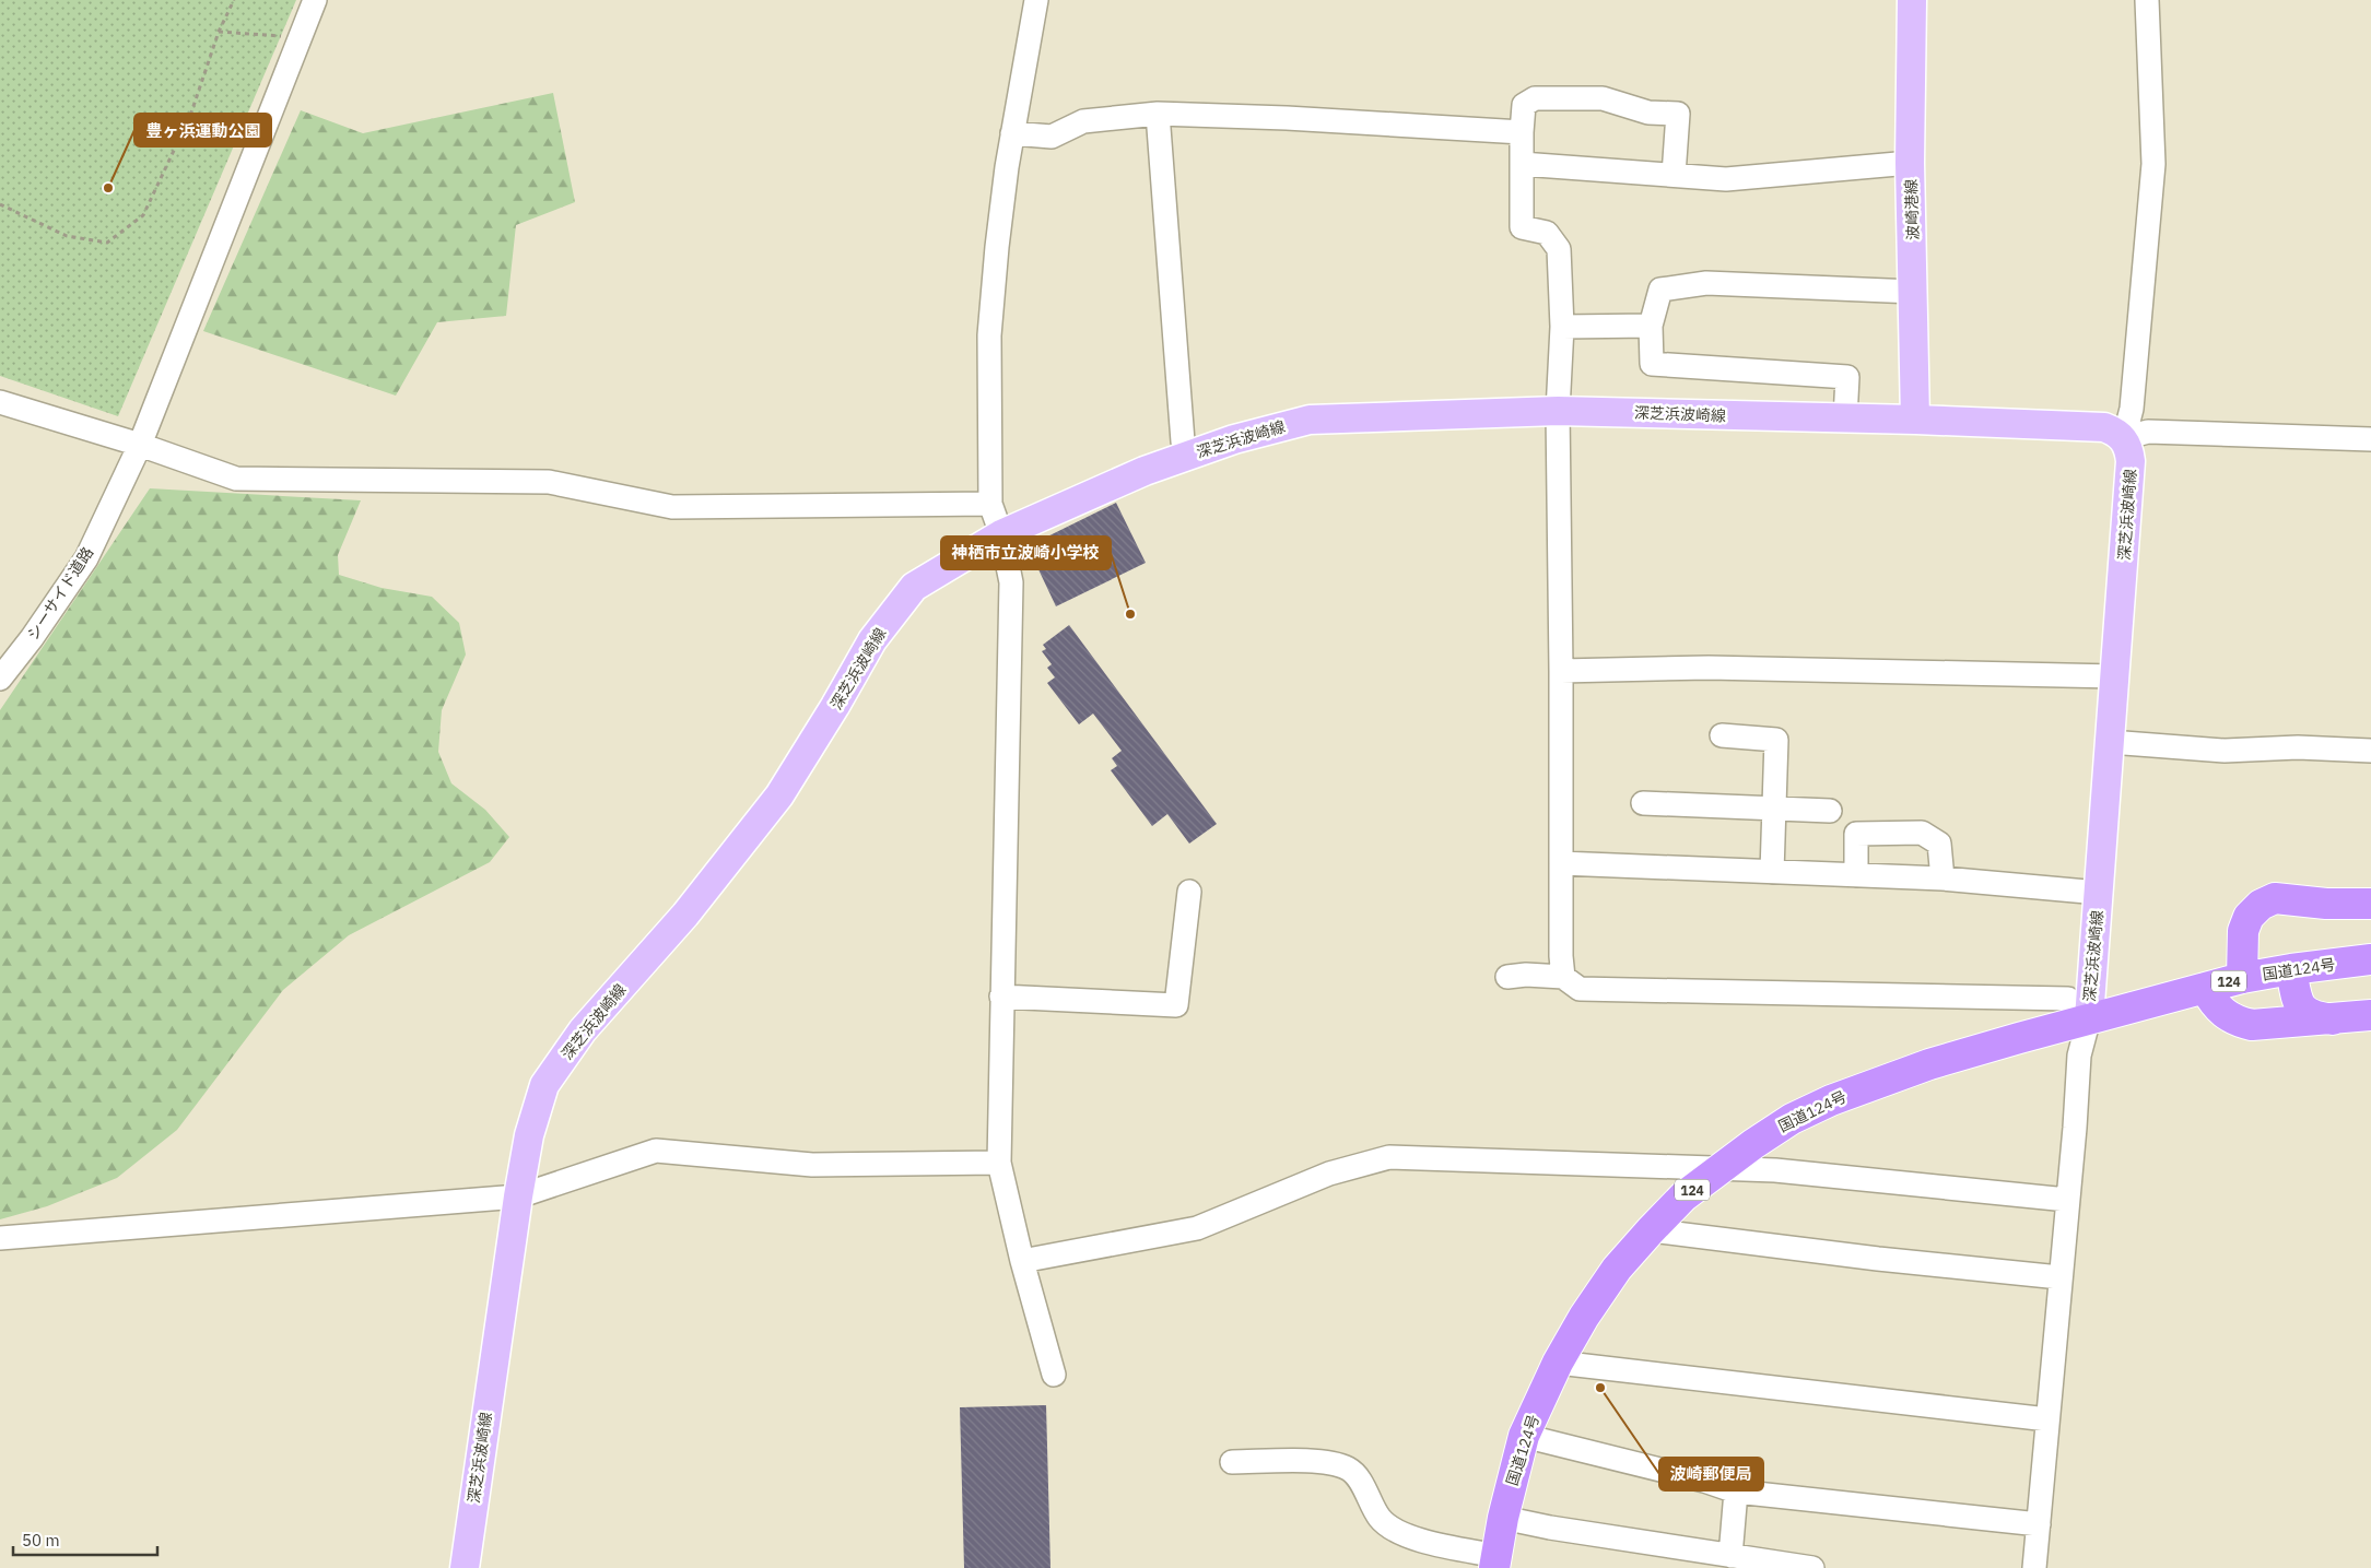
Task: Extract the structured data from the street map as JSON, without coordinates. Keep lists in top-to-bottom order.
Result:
{
  "streets": {
    "highway": ["国道124号", "124"],
    "main road": ["波崎港線", "深芝浜波崎線"],
    "street": ["シーサイド道路"]
  },
  "crossings": [
    ["波崎港線", "深芝浜波崎線"],
    ["深芝浜波崎線", "国道124号"]
  ],
  "places": ["豊ヶ浜運動公園", "神栖市立波崎小学校", "波崎郵便局"],
  "scale_bar": "50 m"
}
